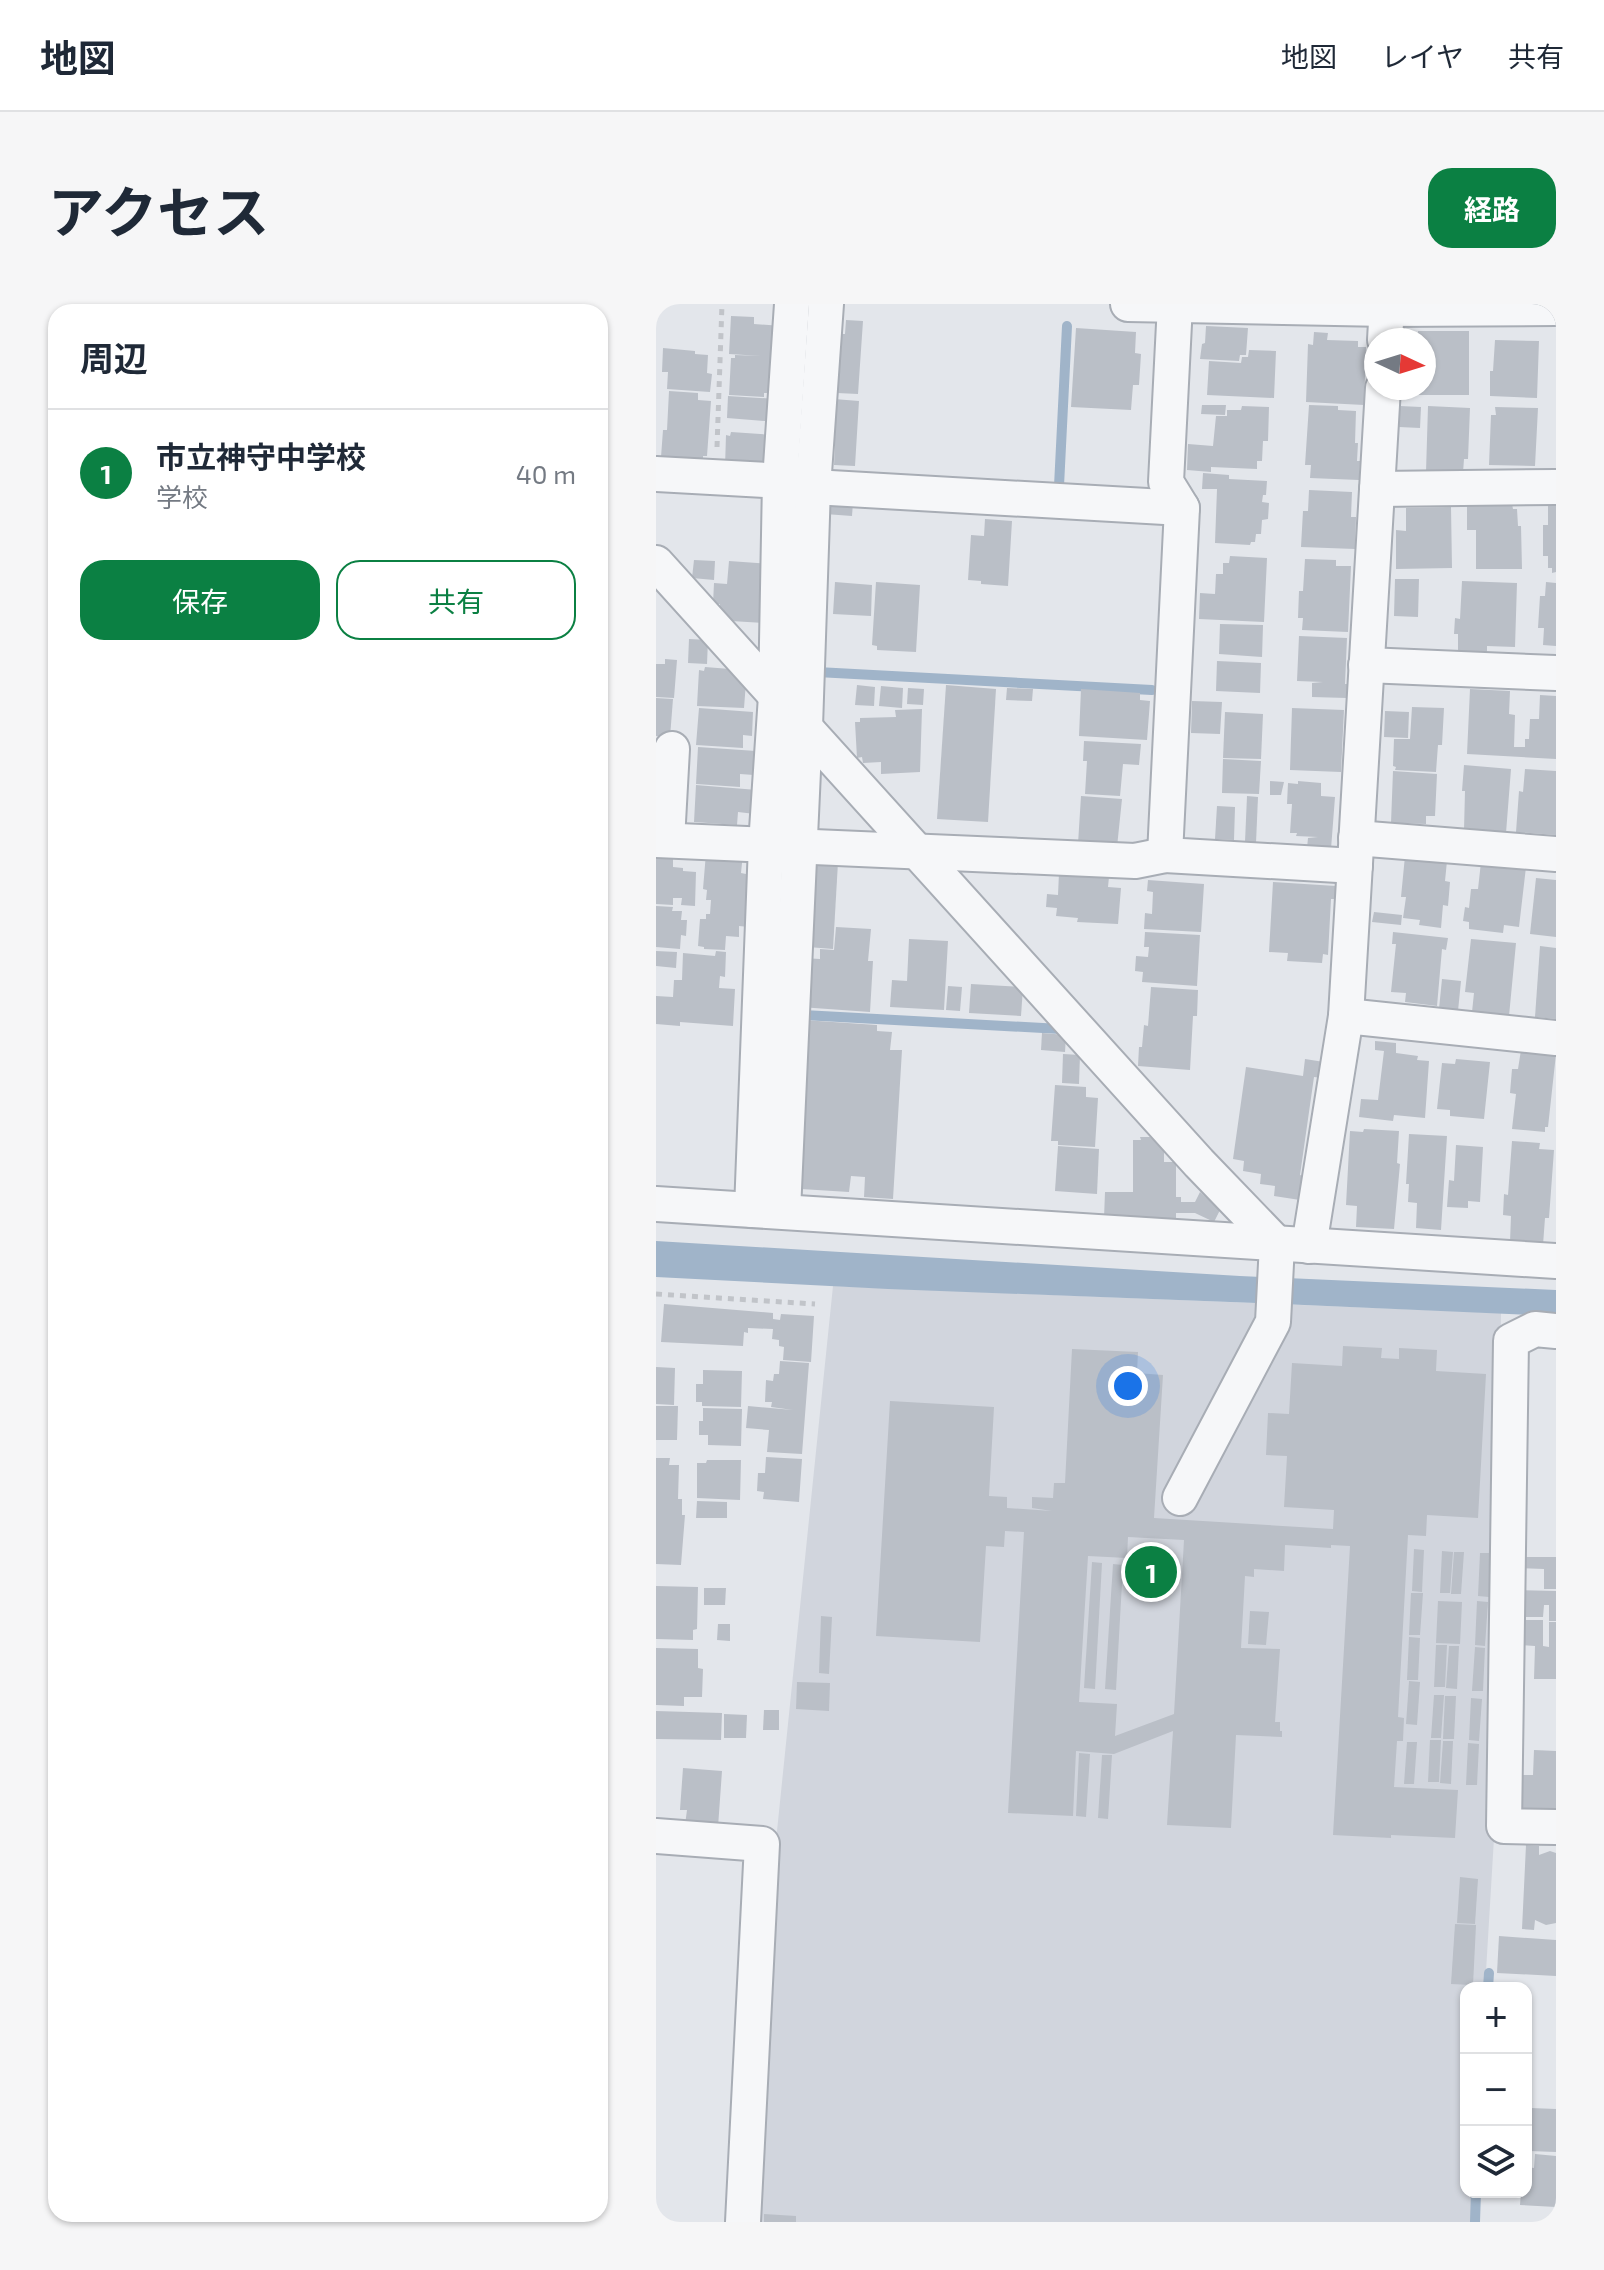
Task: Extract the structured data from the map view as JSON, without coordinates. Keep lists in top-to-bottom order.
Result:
{
  "north": "right",
  "page": {
    "header": "地図",
    "nav": ["地図", "レイヤ", "共有"],
    "title": "アクセス",
    "buttons": [
      "経路",
      ["保存", "共有"]
    ],
    "heading": "周辺",
    "list": [
      {
        "mark": "1",
        "name": "市立神守中学校",
        "note": "学校",
        "value": "40 m"
      }
    ],
    "pins": "1",
    "map_buttons": ["+", "−"]
  }
}
